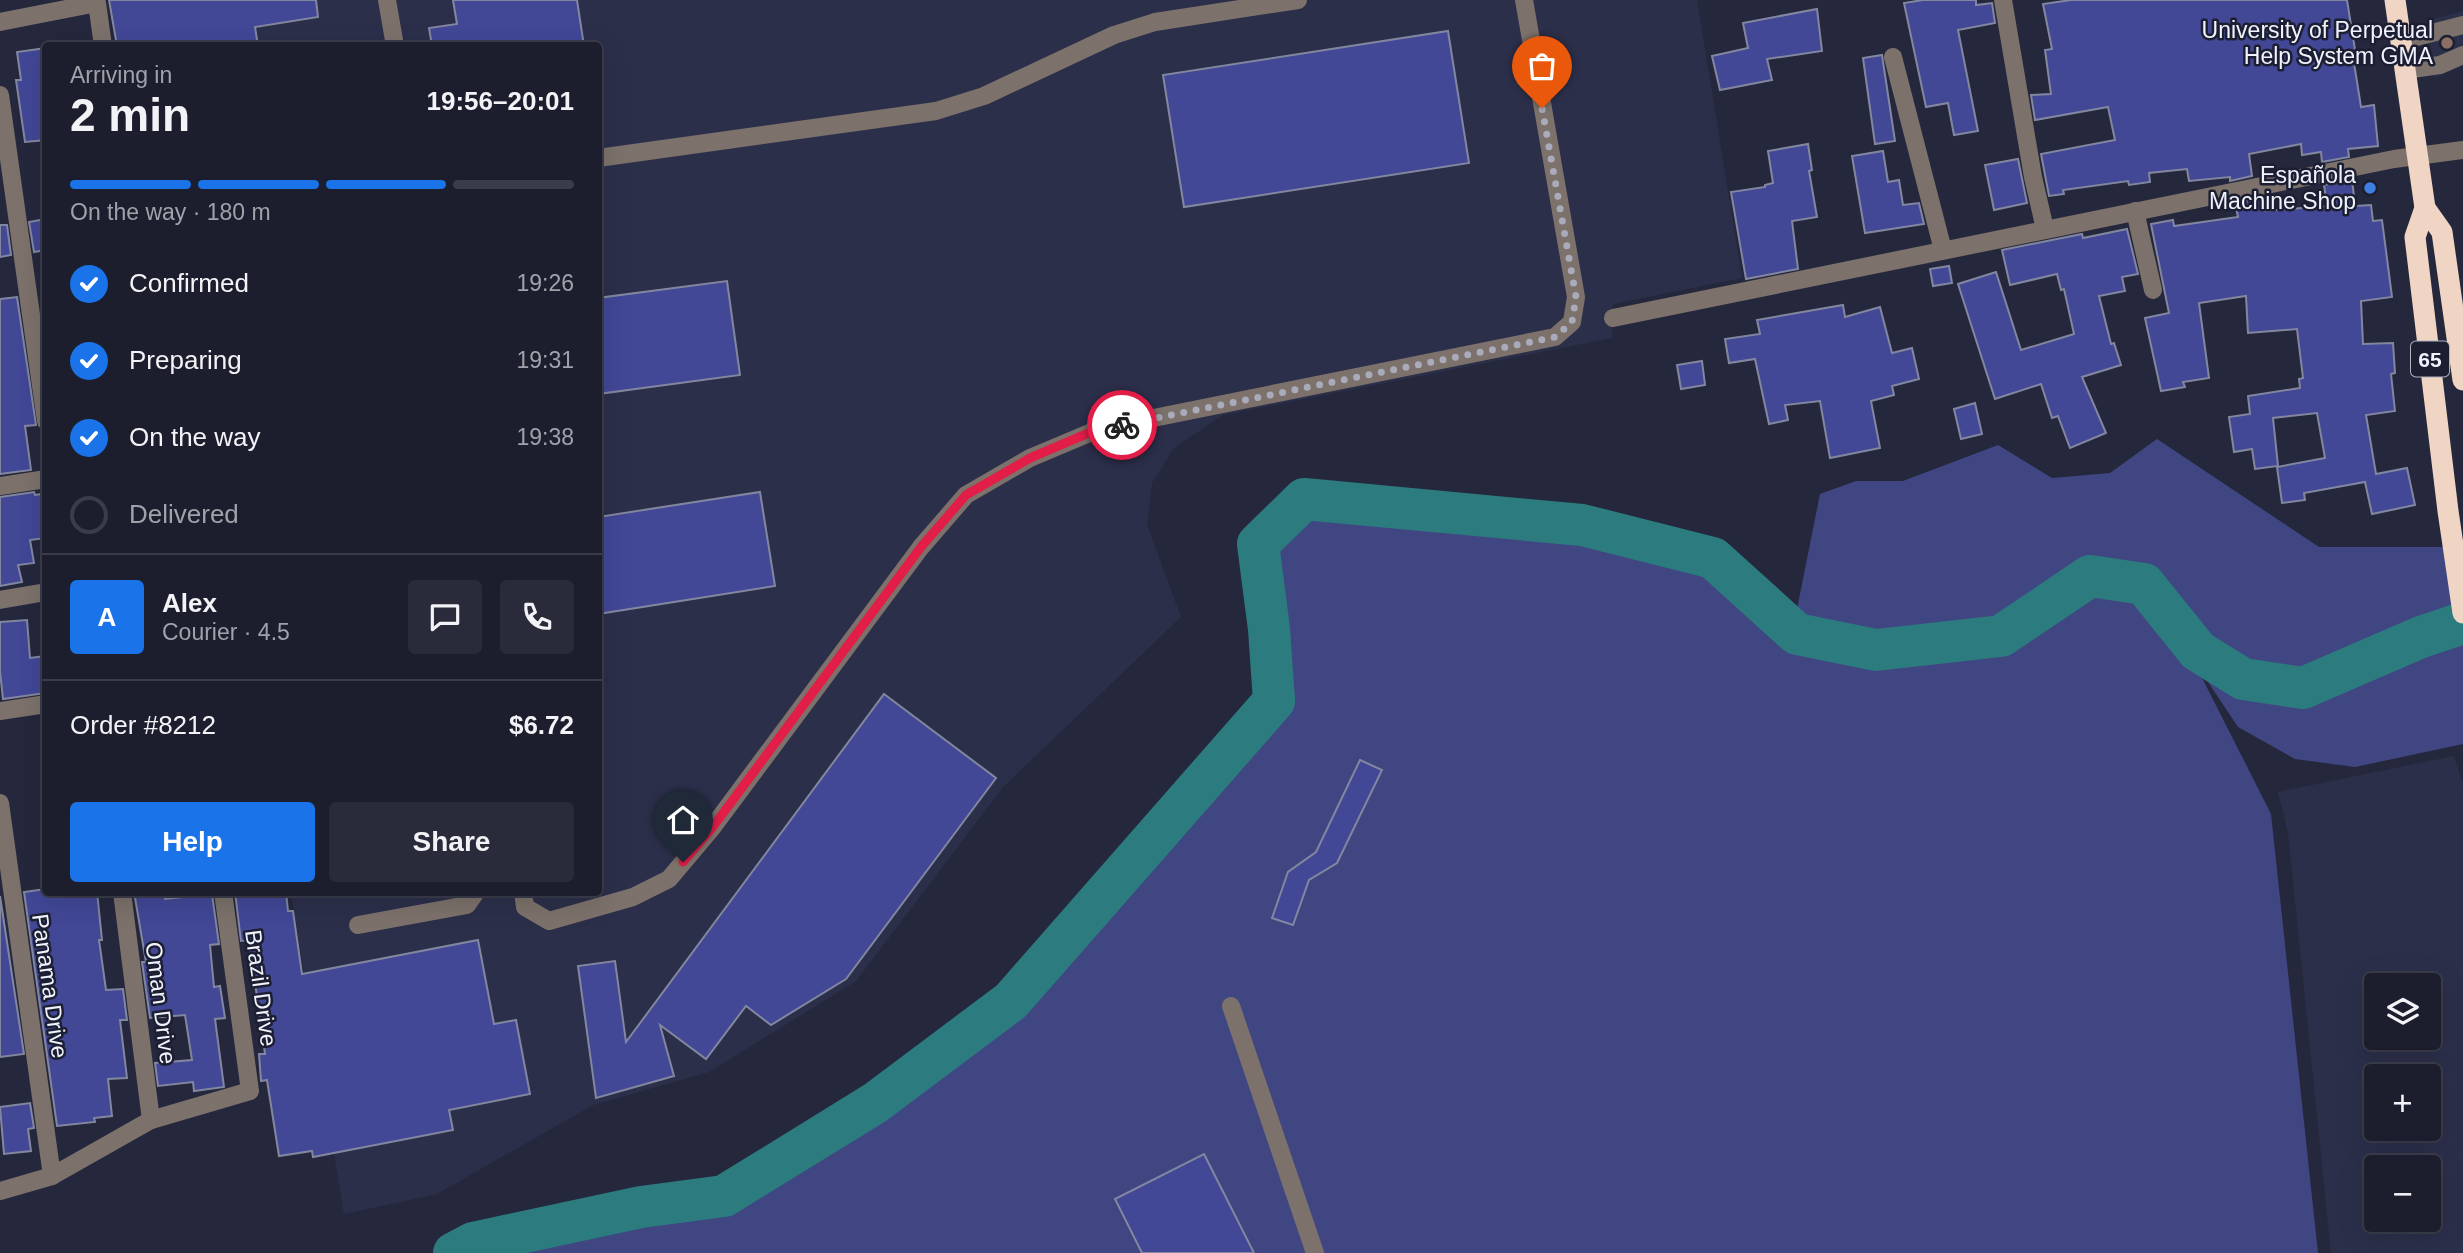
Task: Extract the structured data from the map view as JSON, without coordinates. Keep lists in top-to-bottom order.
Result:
{
  "streets": {
    "highway": ["65"],
    "street": ["Panama Drive", "Brazil Drive", "Oman Drive"]
  },
  "crossings": [
    ["Brazil Drive", "Oman Drive"]
  ],
  "places": ["University of Perpetual Help System GMA", "Española Machine Shop"],
  "page": {
    "heading": ["2 min", "Arriving in", "19:56–20:01"],
    "panel": [
      "Alex",
      "Courier · 4.5",
      "Order #8212",
      "$6.72"
    ],
    "bar": "On the way · 180 m",
    "list": [
      ["Confirmed", "19:26"],
      ["Preparing", "19:31"],
      ["On the way", "19:38"],
      "Delivered"
    ],
    "round": "A",
    "buttons": ["Help", "Share"],
    "map_buttons": ["+", "−"]
  }
}
